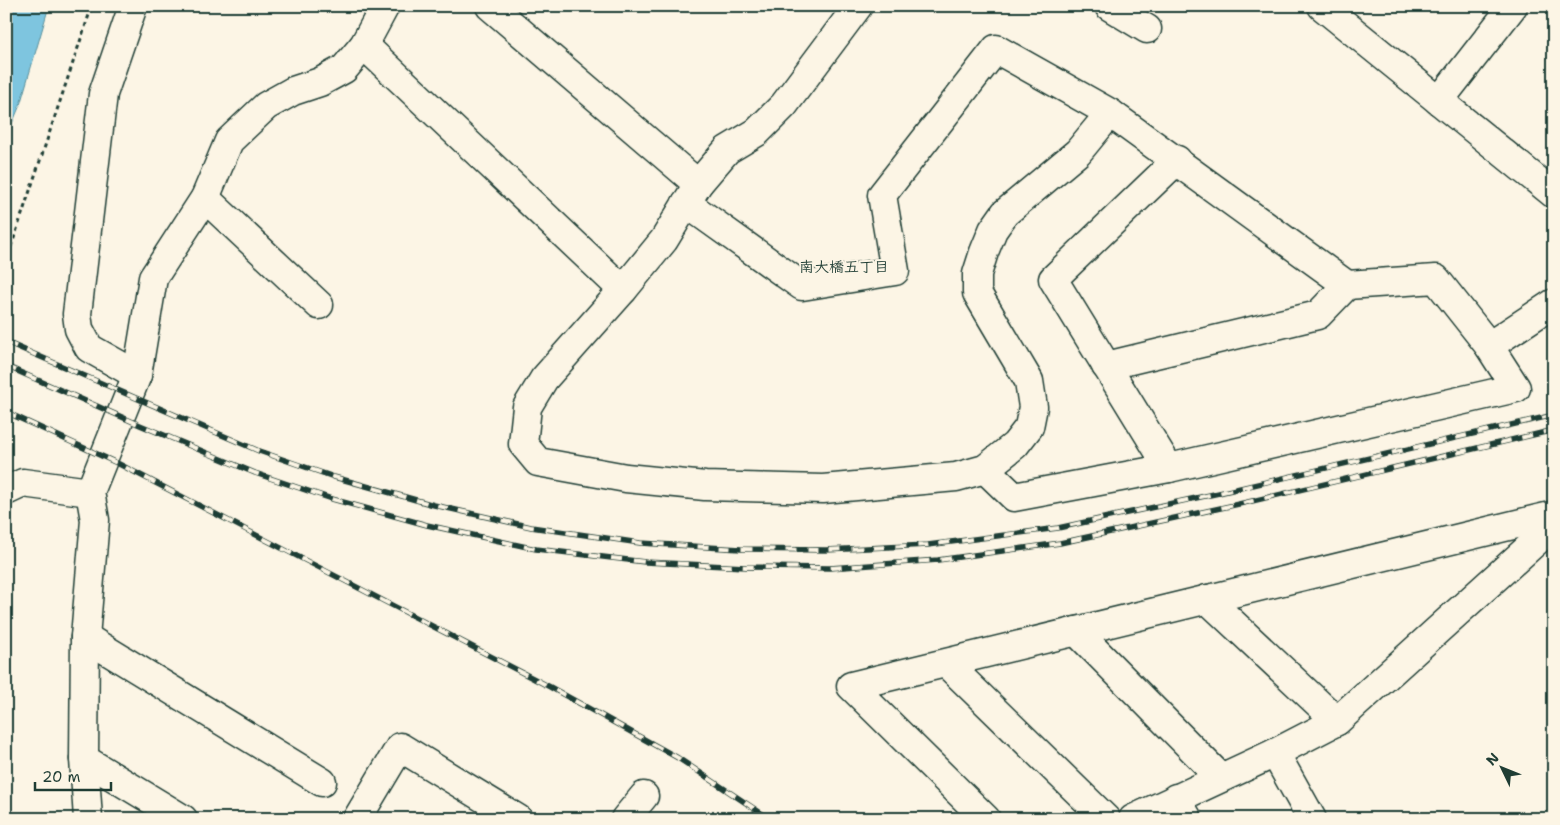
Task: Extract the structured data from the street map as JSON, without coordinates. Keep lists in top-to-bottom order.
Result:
{
  "districts": ["南大橋五丁目"],
  "scale_bar": "20 m",
  "north": "top left"
}
